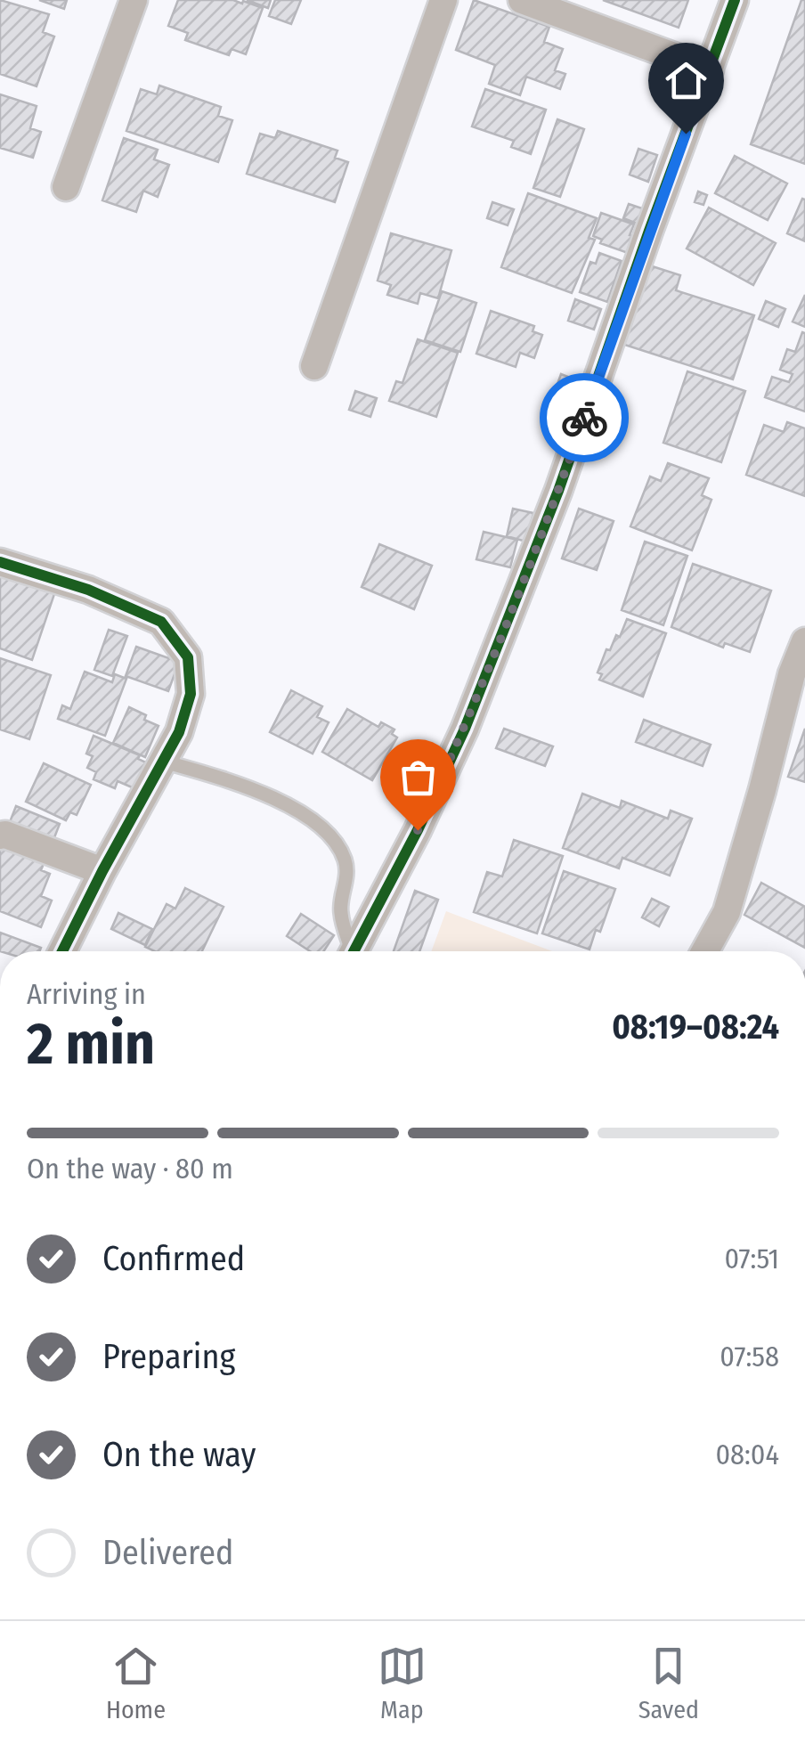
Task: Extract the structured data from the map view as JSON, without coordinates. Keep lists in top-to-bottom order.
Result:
{
  "page": {
    "heading": ["2 min", "Arriving in", "08:19–08:24"],
    "bar": "On the way · 80 m",
    "list": [
      ["Confirmed", "07:51"],
      ["Preparing", "07:58"],
      ["On the way", "08:04"],
      "Delivered"
    ],
    "tabs": ["Home", "Map", "Saved"]
  }
}
